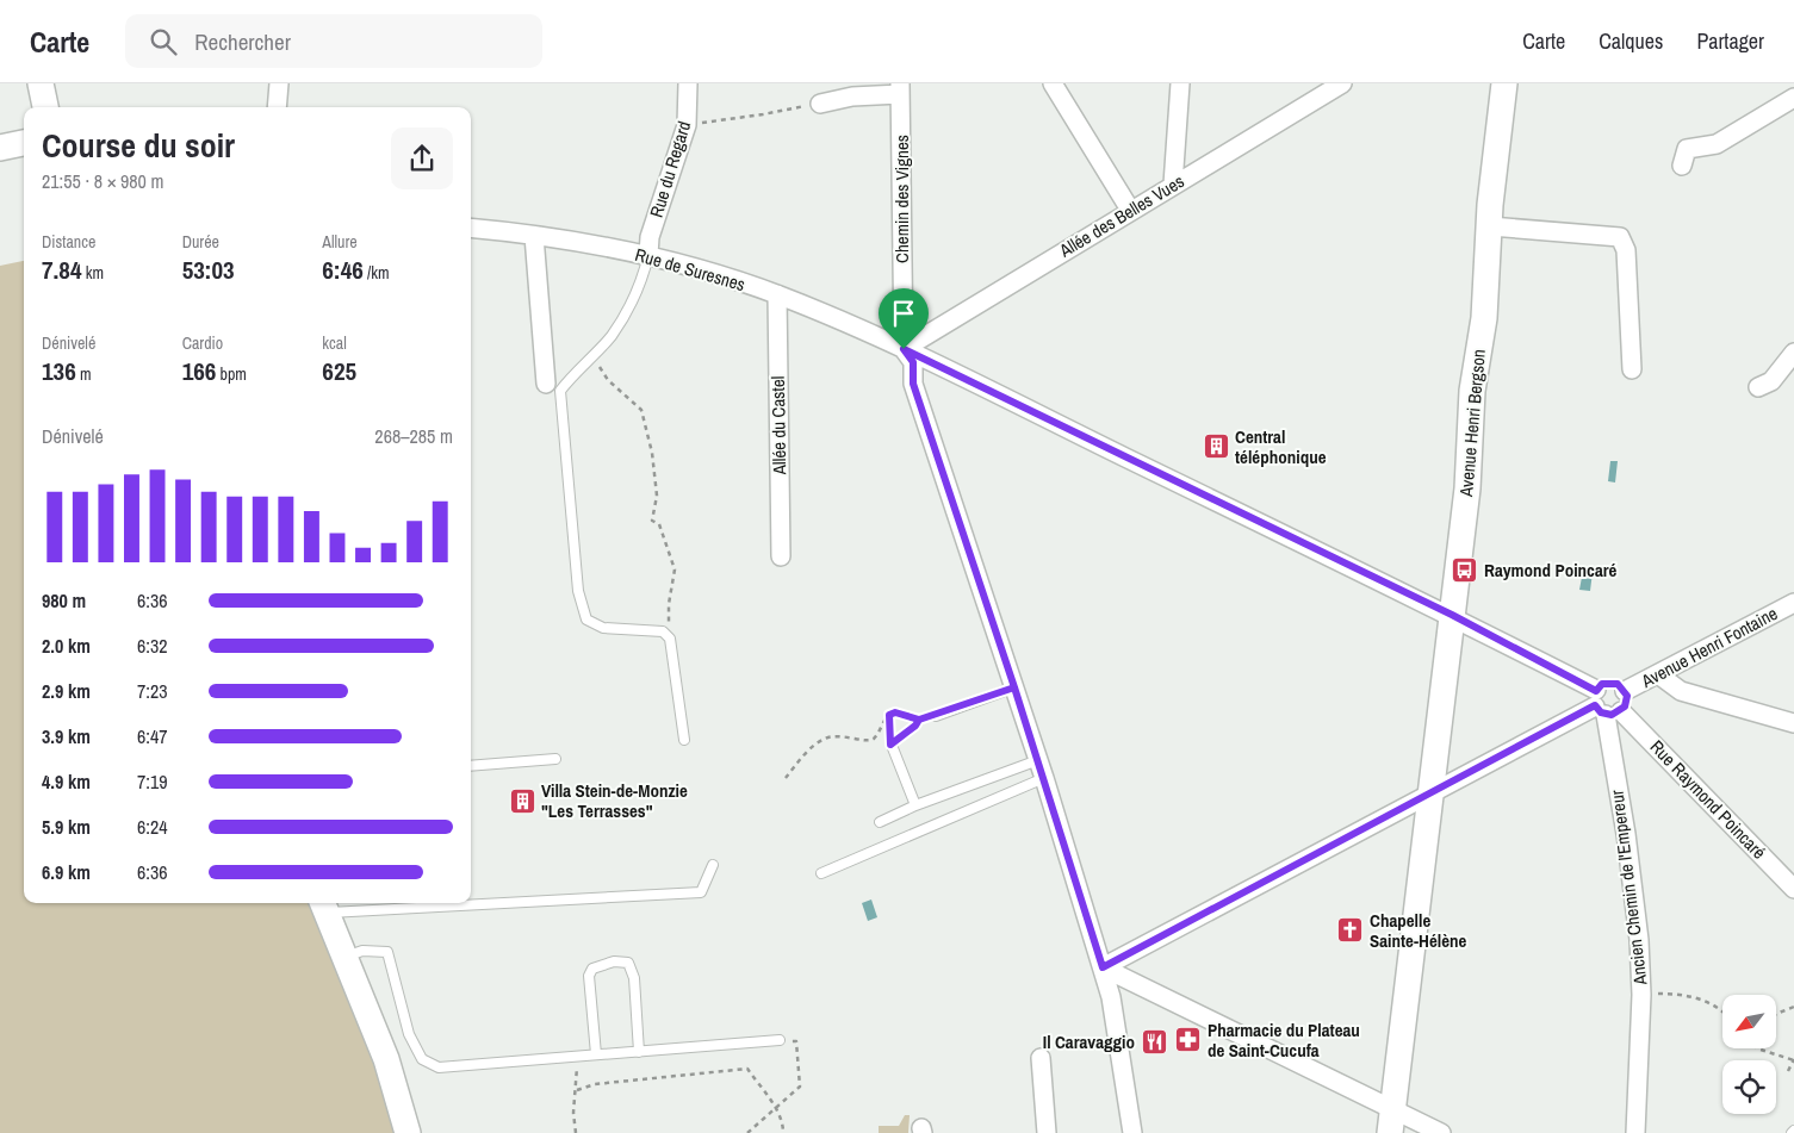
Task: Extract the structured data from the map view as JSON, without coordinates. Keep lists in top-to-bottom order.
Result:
{
  "streets": {
    "street": [
      "Rue du Regard",
      "Chemin des Vignes",
      "Allée des Belles Vues",
      "Rue de Suresnes",
      "Avenue Henri Bergson",
      "Allée du Castel",
      "Avenue Henri Fontaine",
      "Rue Raymond Poincaré",
      "Ancien Chemin de l'Empereur"
    ]
  },
  "crossings": [
    ["Rue du Regard", "Rue de Suresnes"],
    ["Chemin des Vignes", "Allée des Belles Vues"],
    ["Chemin des Vignes", "Rue de Suresnes"],
    ["Chemin des Vignes", "Rue Raymond Poincaré"],
    ["Allée des Belles Vues", "Rue de Suresnes"],
    ["Allée des Belles Vues", "Rue Raymond Poincaré"],
    ["Rue de Suresnes", "Allée du Castel"],
    ["Rue de Suresnes", "Rue Raymond Poincaré"],
    ["Avenue Henri Bergson", "Rue Raymond Poincaré"],
    ["Avenue Henri Fontaine", "Ancien Chemin de l'Empereur"],
    ["Rue Raymond Poincaré", "Ancien Chemin de l'Empereur"]
  ],
  "places": {
    "building": ["Central téléphonique", "Villa Stein-de-Monzie \"Les Terrasses\""],
    "bus stop": ["Raymond Poincaré"],
    "church": ["Chapelle Sainte-Hélène"],
    "pharmacy": ["Pharmacie du Plateau de Saint-Cucufa"],
    "restaurant": ["Il Caravaggio"]
  },
  "north": "bottom left",
  "page": {
    "header": "Carte",
    "search": "Rechercher",
    "nav": ["Carte", "Calques", "Partager"],
    "heading": ["Course du soir", "21:55 · 8 × 980 m"],
    "stats": [
      ["Distance", "7.84 km"],
      ["Durée", "53:03"],
      ["Allure", "6:46 /km"],
      ["Dénivelé", "136 m"],
      ["Cardio", "166 bpm"],
      ["kcal", "625"]
    ],
    "chart": ["Dénivelé", "268–285 m"],
    "list": [
      {
        "name": "980 m",
        "note": "6:36"
      },
      {
        "name": "2.0 km",
        "note": "6:32"
      },
      {
        "name": "2.9 km",
        "note": "7:23"
      },
      {
        "name": "3.9 km",
        "note": "6:47"
      },
      {
        "name": "4.9 km",
        "note": "7:19"
      },
      {
        "name": "5.9 km",
        "note": "6:24"
      },
      {
        "name": "6.9 km",
        "note": "6:36"
      }
    ]
  }
}
